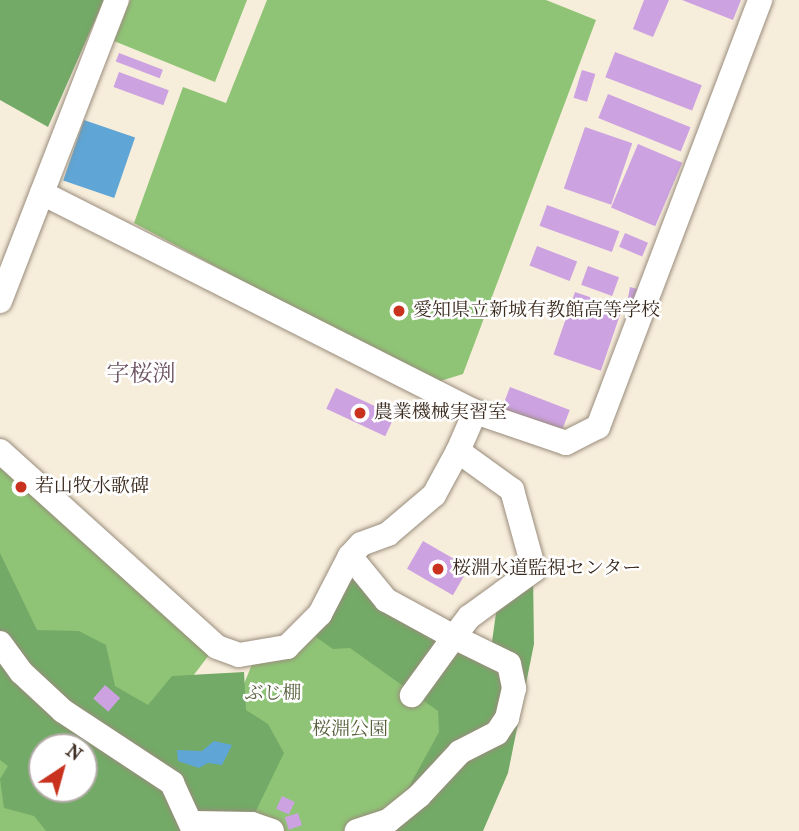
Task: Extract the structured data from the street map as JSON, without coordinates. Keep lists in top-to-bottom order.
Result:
{
  "districts": ["字桜渕"],
  "parks": ["ぶじ棚", "桜淵公園"],
  "places": [
    "愛知県立新城有教館高等学校",
    "農業機械実習室",
    "若山牧水歌碑",
    "桜淵水道監視センター"
  ],
  "north": "top right"
}
